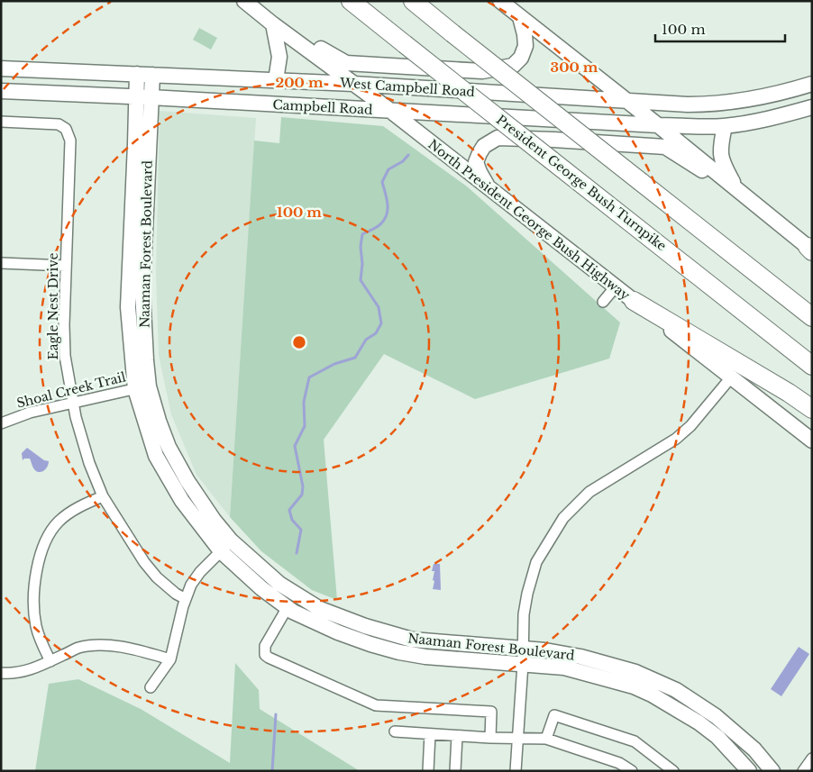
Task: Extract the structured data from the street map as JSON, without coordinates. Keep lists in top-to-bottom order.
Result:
{
  "streets": {
    "highway": ["President George Bush Turnpike"],
    "main road": [
      "West Campbell Road",
      "Campbell Road",
      "North President George Bush Highway",
      "Naaman Forest Boulevard"
    ],
    "street": ["Eagle Nest Drive", "Shoal Creek Trail"]
  },
  "crossings": [
    ["West Campbell Road", "Campbell Road"],
    ["West Campbell Road", "North President George Bush Highway"],
    ["West Campbell Road", "Naaman Forest Boulevard"],
    ["Campbell Road", "North President George Bush Highway"],
    ["Campbell Road", "Naaman Forest Boulevard"],
    ["Naaman Forest Boulevard", "Shoal Creek Trail"],
    ["Eagle Nest Drive", "Shoal Creek Trail"]
  ],
  "scale_bar": "100 m",
  "rings": ["300 m", "200 m", "100 m"]
}
